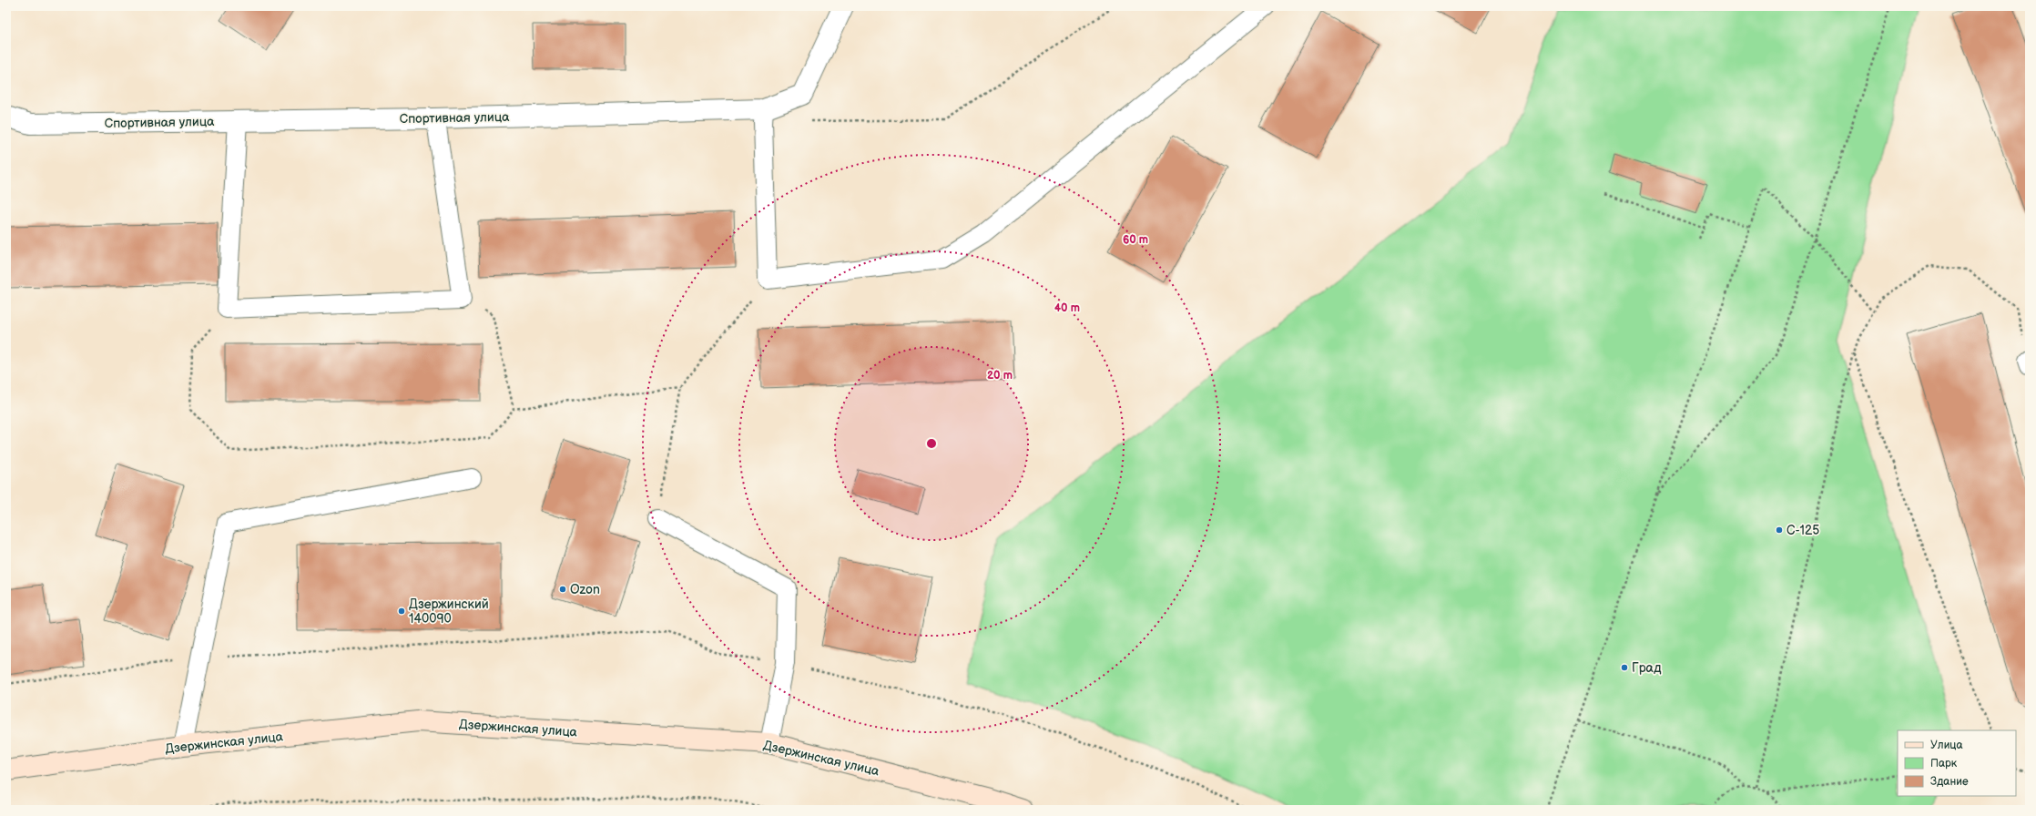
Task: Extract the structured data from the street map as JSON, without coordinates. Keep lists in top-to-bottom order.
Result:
{
  "streets": {
    "main road": ["Дзержинская улица"],
    "street": ["Спортивная улица"]
  },
  "places": [
    "С-125",
    "Ozon",
    "Дзержинский 140090",
    "Град"
  ],
  "legend": ["Улица", "Парк", "Здание"],
  "rings": ["60 m", "40 m", "20 m"]
}
